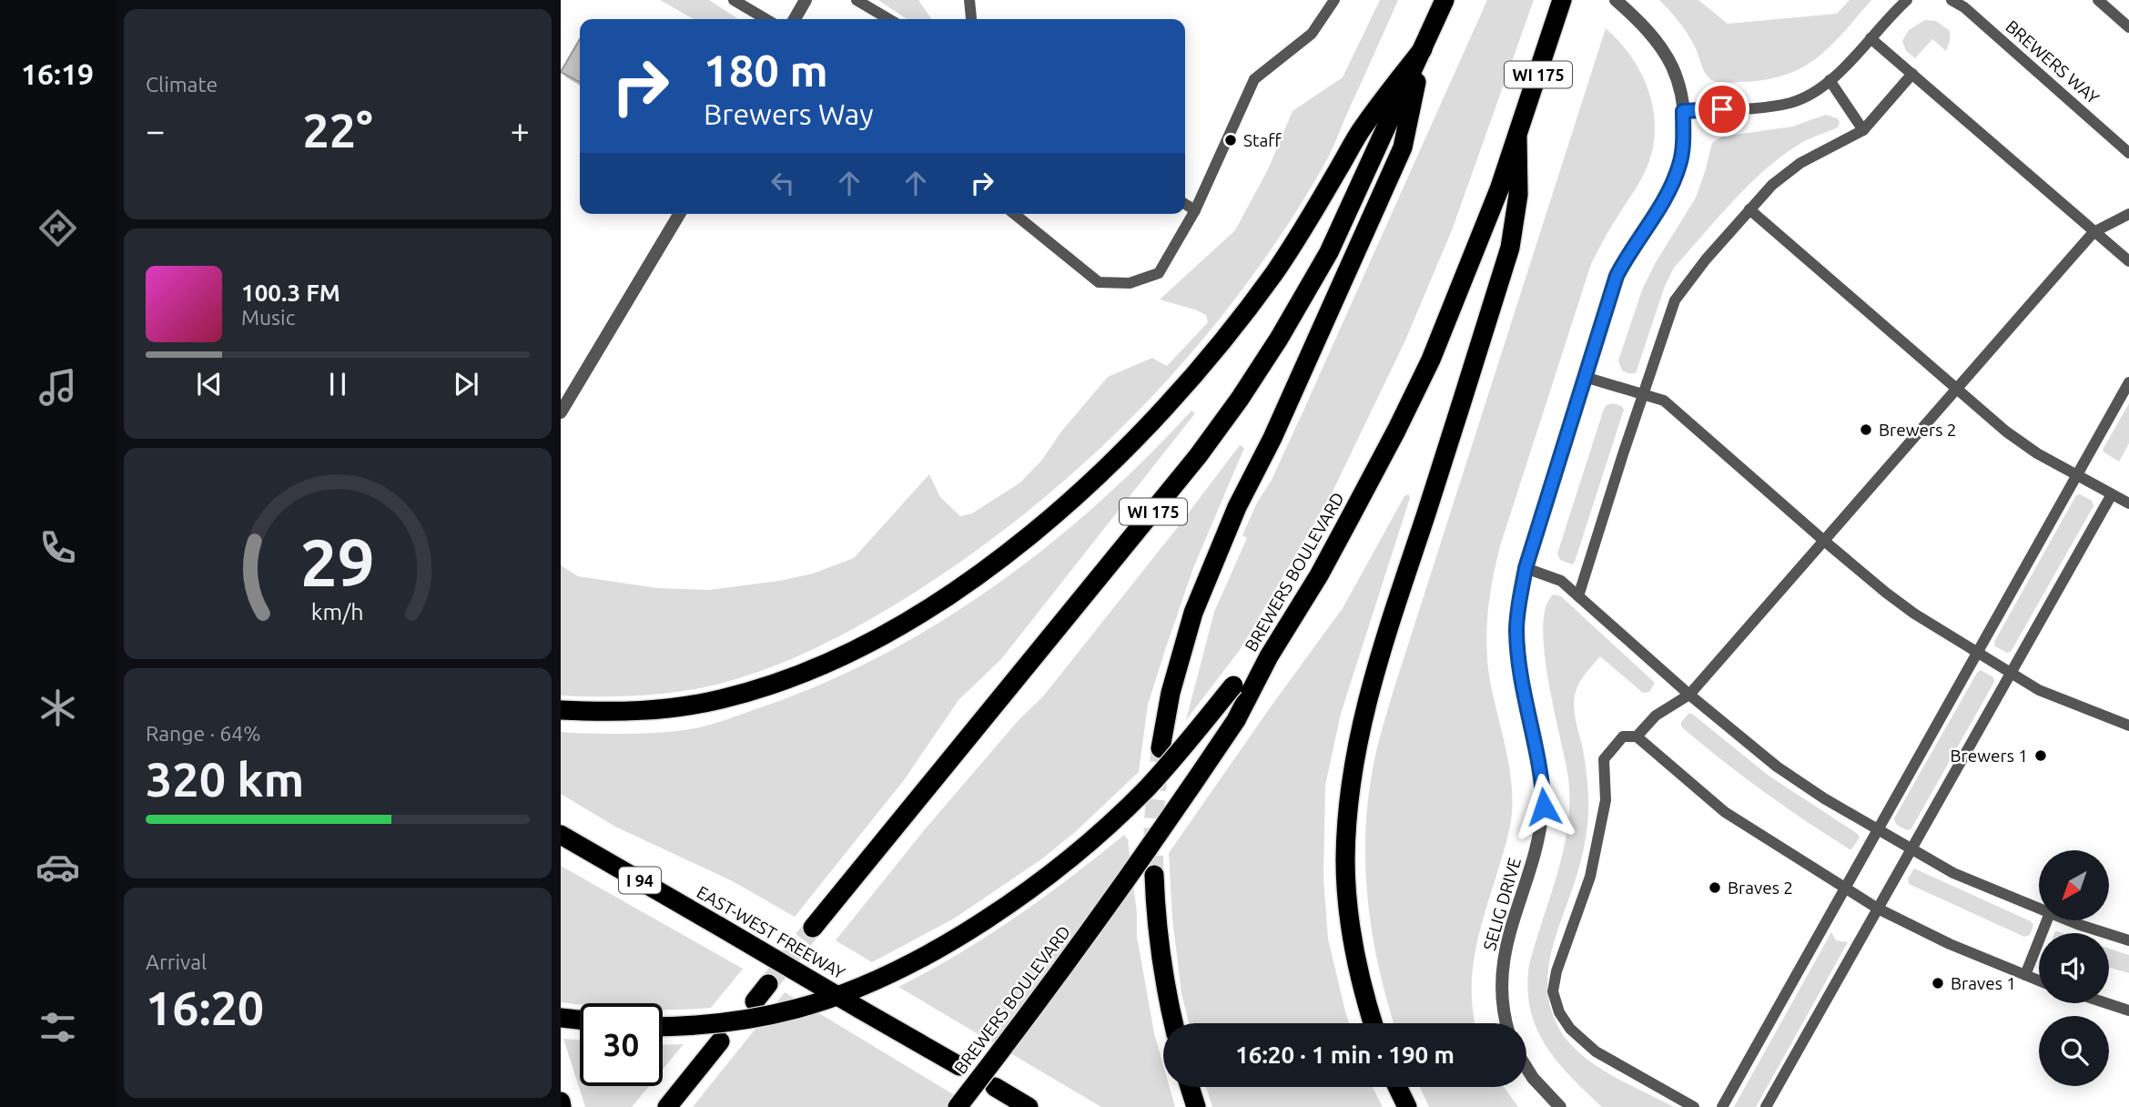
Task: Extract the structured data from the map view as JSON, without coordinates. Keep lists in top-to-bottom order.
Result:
{
  "streets": {
    "highway": [
      "WI 175",
      "BREWERS BOULEVARD",
      "I 94",
      "EAST-WEST FREEWAY"
    ],
    "street": ["SELIG DRIVE"],
    "lane": ["BREWERS WAY"]
  },
  "places": [
    "Staff",
    "Brewers 2",
    "Brewers 1",
    "Braves 2",
    "Braves 1"
  ],
  "north": "bottom left",
  "page": {
    "tabs": "16:19",
    "tile": [
      "Climate",
      ["Range · 64%", "320 km"],
      ["Arrival", "16:20"]
    ],
    "turn": ["180 m", "Brewers Way"],
    "heat": ["−", "22°", "+"],
    "song": ["100.3 FM", "Music"],
    "limit": "30",
    "trip": "16:20 · 1 min · 190 m",
    "gauge": ["29", "km/h"]
  }
}
